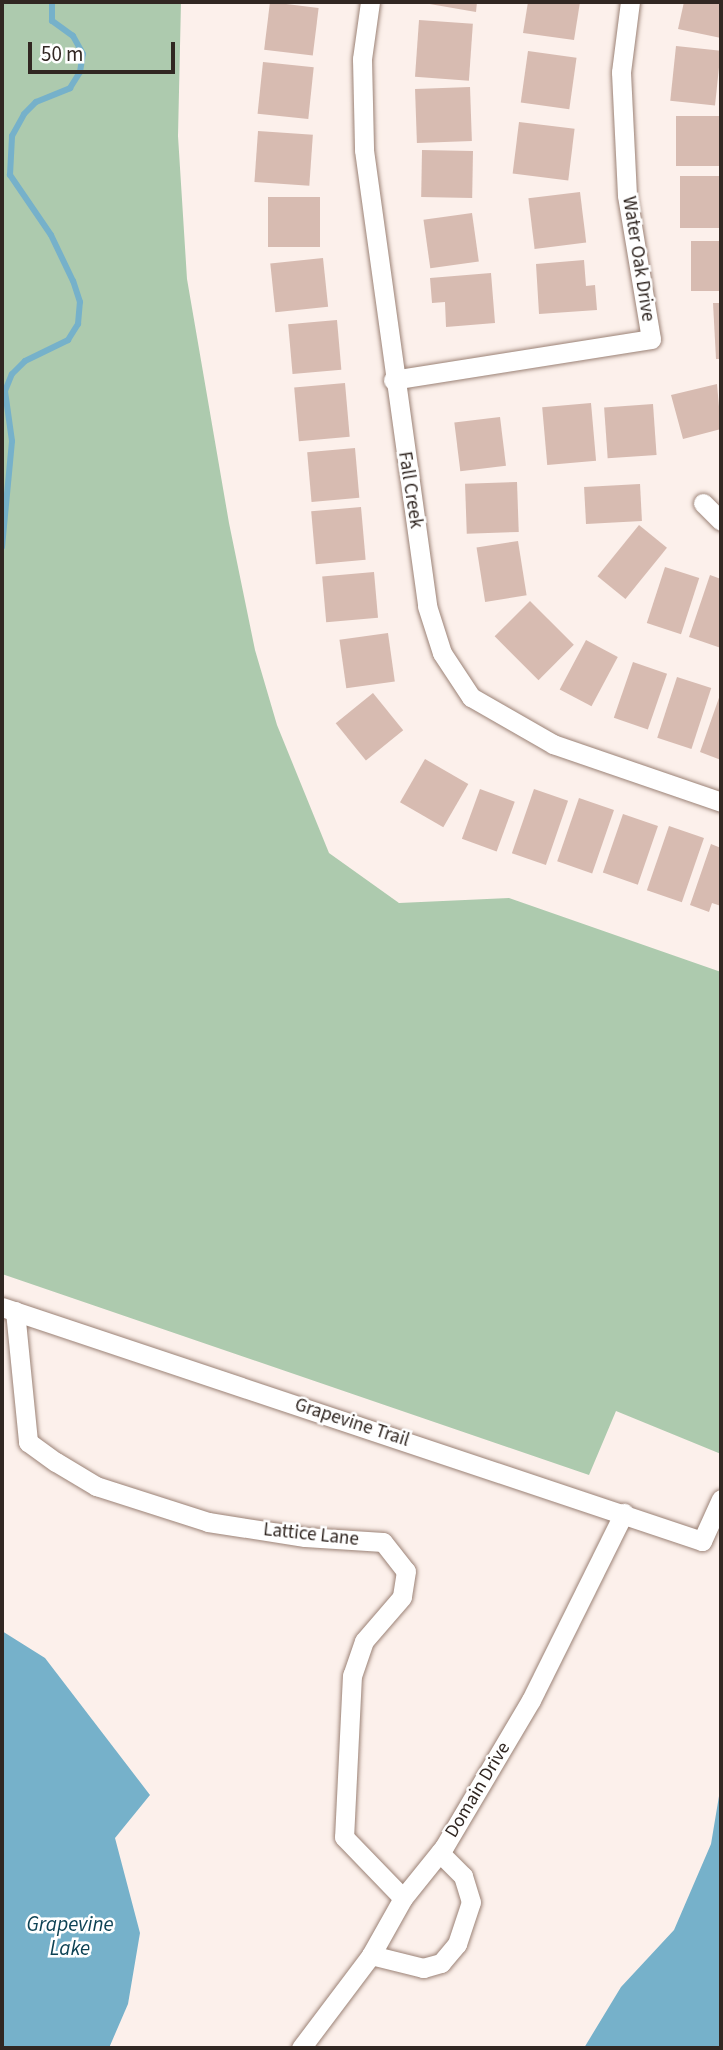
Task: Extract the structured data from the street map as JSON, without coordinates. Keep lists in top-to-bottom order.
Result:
{
  "streets": {
    "street": [
      "Water Oak Drive",
      "Fall Creek",
      "Grapevine Trail",
      "Lattice Lane",
      "Domain Drive"
    ]
  },
  "crossings": [
    ["Water Oak Drive", "Fall Creek"],
    ["Grapevine Trail", "Lattice Lane"],
    ["Grapevine Trail", "Domain Drive"],
    ["Lattice Lane", "Domain Drive"]
  ],
  "water": ["Grapevine Lake"],
  "scale_bar": "50 m"
}
